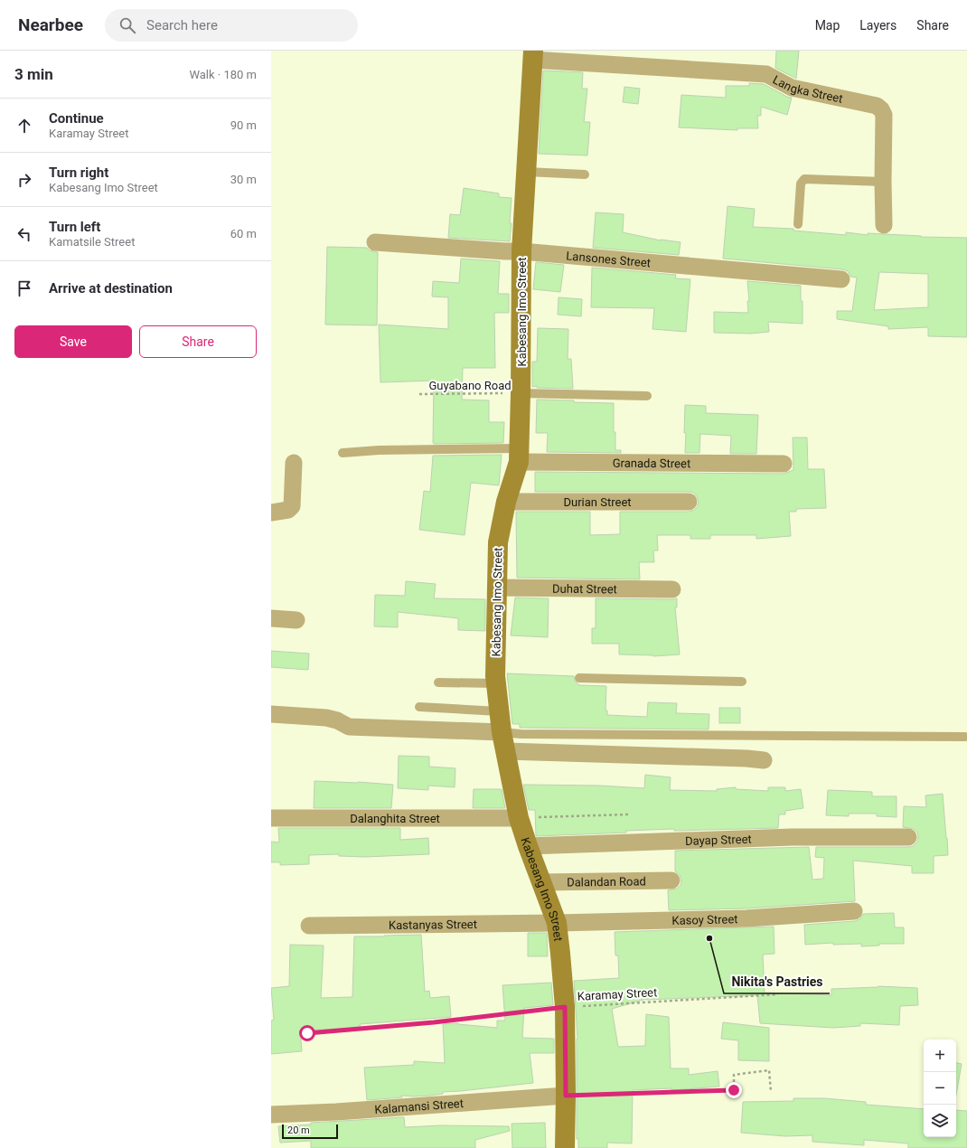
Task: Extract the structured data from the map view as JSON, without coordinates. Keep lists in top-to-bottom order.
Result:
{
  "streets": {
    "main road": ["Kabesang Imo Street"],
    "street": [
      "Langka Street",
      "Lansones Street",
      "Granada Street",
      "Durian Street",
      "Duhat Street",
      "Dalanghita Street",
      "Dayap Street",
      "Dalandan Road",
      "Kasoy Street",
      "Kastanyas Street",
      "Kalamansi Street"
    ],
    "path": ["Guyabano Road", "Karamay Street"]
  },
  "crossings": [
    ["Langka Street", "Kabesang Imo Street"],
    ["Lansones Street", "Kabesang Imo Street"],
    ["Kabesang Imo Street", "Guyabano Road"],
    ["Kabesang Imo Street", "Granada Street"],
    ["Kabesang Imo Street", "Durian Street"],
    ["Kabesang Imo Street", "Duhat Street"],
    ["Kabesang Imo Street", "Dalanghita Street"],
    ["Kabesang Imo Street", "Dayap Street"],
    ["Kabesang Imo Street", "Dalandan Road"],
    ["Kabesang Imo Street", "Kasoy Street"],
    ["Kabesang Imo Street", "Kastanyas Street"],
    ["Kabesang Imo Street", "Karamay Street"],
    ["Kabesang Imo Street", "Kalamansi Street"],
    ["Kasoy Street", "Kastanyas Street"]
  ],
  "places": ["Nikita's Pastries"],
  "scale_bar": "20 m",
  "page": {
    "header": "Nearbee",
    "search": "Search here",
    "nav": ["Map", "Layers", "Share"],
    "heading": ["3 min", "Walk · 180 m"],
    "list": [
      ["Continue", "Karamay Street", "90 m"],
      ["Turn right", "Kabesang Imo Street", "30 m"],
      ["Turn left", "Kamatsile Street", "60 m"],
      "Arrive at destination"
    ],
    "buttons": ["Save", "Share"],
    "map_buttons": ["+", "−"],
    "scale": "20 m"
  }
}
